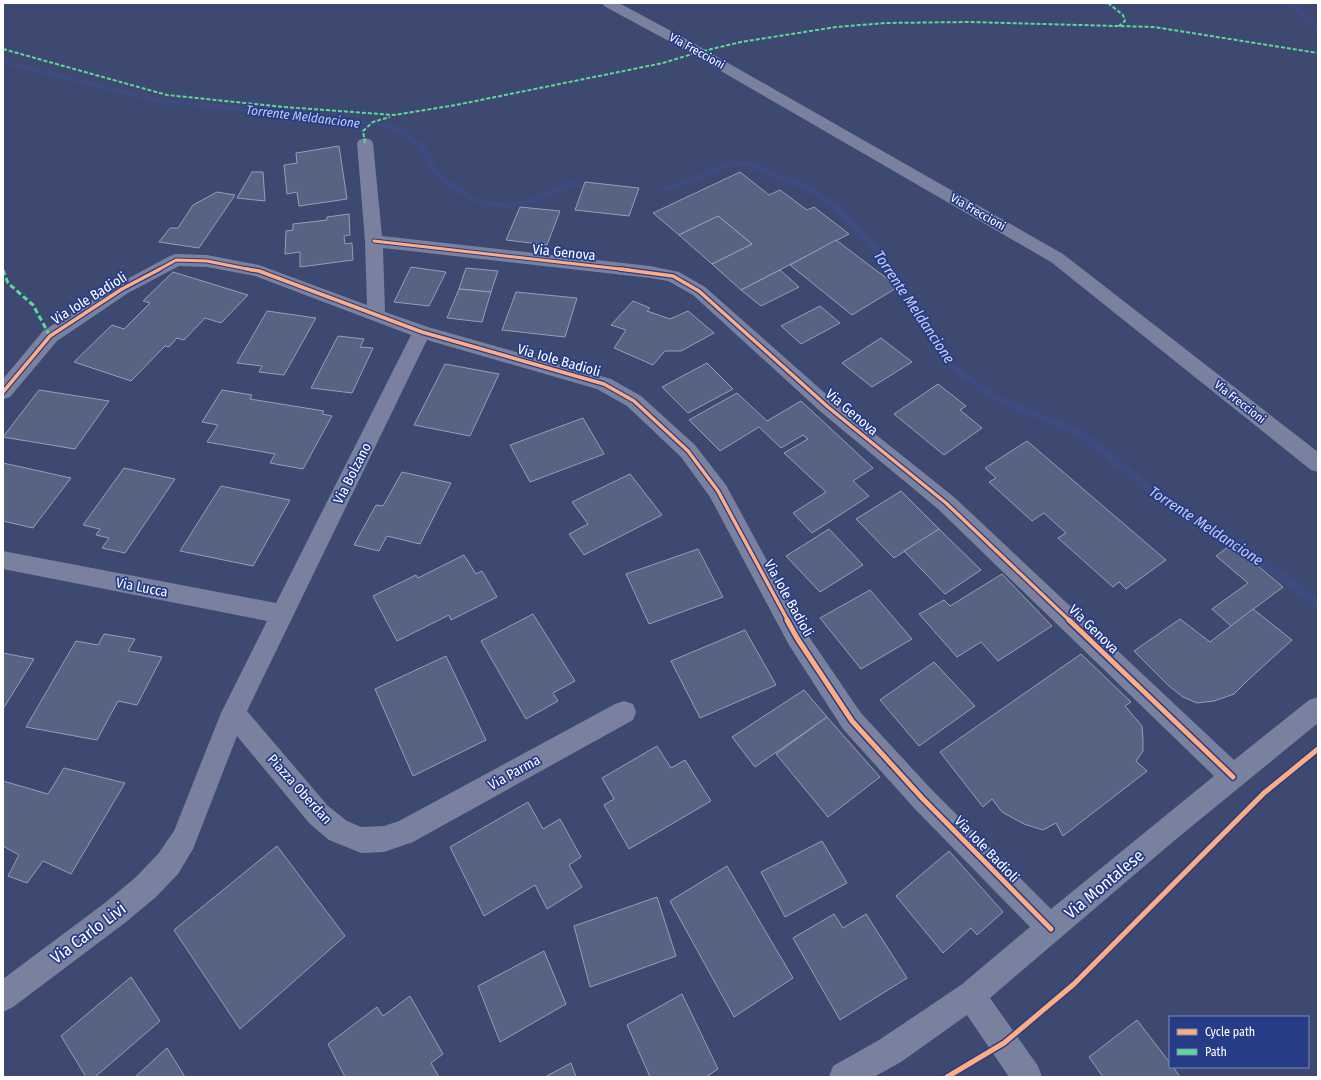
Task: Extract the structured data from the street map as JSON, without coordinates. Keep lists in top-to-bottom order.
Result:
{
  "streets": {
    "street": [
      "Via Freccioni",
      "Via Genova",
      "Via Iole Badioli",
      "Via Bolzano",
      "Via Lucca",
      "Via Parma",
      "Piazza Oberdan",
      "Via Montalese",
      "Via Carlo Livi"
    ]
  },
  "crossings": [
    ["Via Genova", "Via Montalese"],
    ["Via Iole Badioli", "Via Bolzano"],
    ["Via Iole Badioli", "Via Montalese"],
    ["Via Bolzano", "Via Lucca"],
    ["Via Parma", "Piazza Oberdan"],
    ["Piazza Oberdan", "Via Carlo Livi"]
  ],
  "water": ["Torrente Meldancione"],
  "legend": ["Cycle path", "Path"]
}
